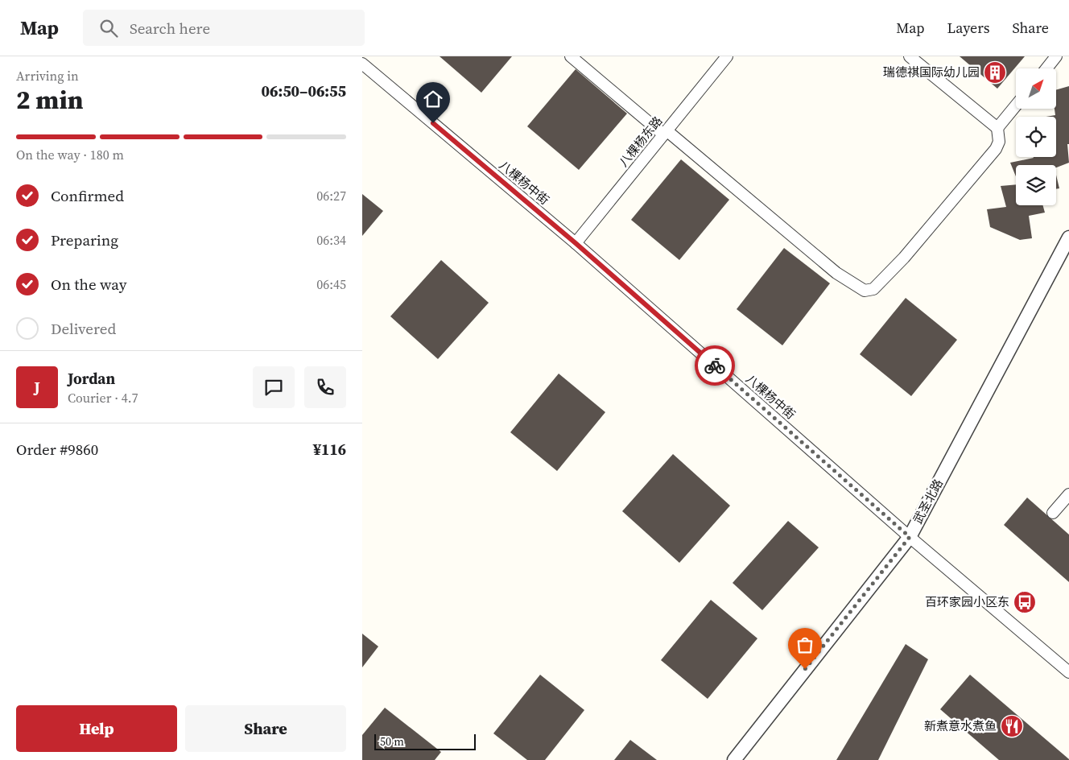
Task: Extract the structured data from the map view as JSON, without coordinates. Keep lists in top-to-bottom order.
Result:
{
  "streets": {
    "street": ["八棵杨东路", "八棵杨中街", "武圣北路"]
  },
  "crossings": [
    ["八棵杨东路", "八棵杨中街"],
    ["八棵杨中街", "武圣北路"]
  ],
  "places": {
    "building": ["瑞德祺国际幼儿园"],
    "bus stop": ["百环家园小区东"],
    "restaurant": ["新煮意水煮鱼"]
  },
  "scale_bar": "50 m",
  "north": "top right",
  "page": {
    "header": "Map",
    "search": "Search here",
    "nav": ["Map", "Layers", "Share"],
    "heading": ["2 min", "Arriving in", "06:50–06:55"],
    "panel": [
      "Jordan",
      "Courier · 4.7",
      "Order #9860",
      "¥116"
    ],
    "bar": "On the way · 180 m",
    "list": [
      ["Confirmed", "06:27"],
      ["Preparing", "06:34"],
      ["On the way", "06:45"],
      "Delivered"
    ],
    "round": "J",
    "buttons": ["Help", "Share"],
    "scale": "50 m"
  }
}
